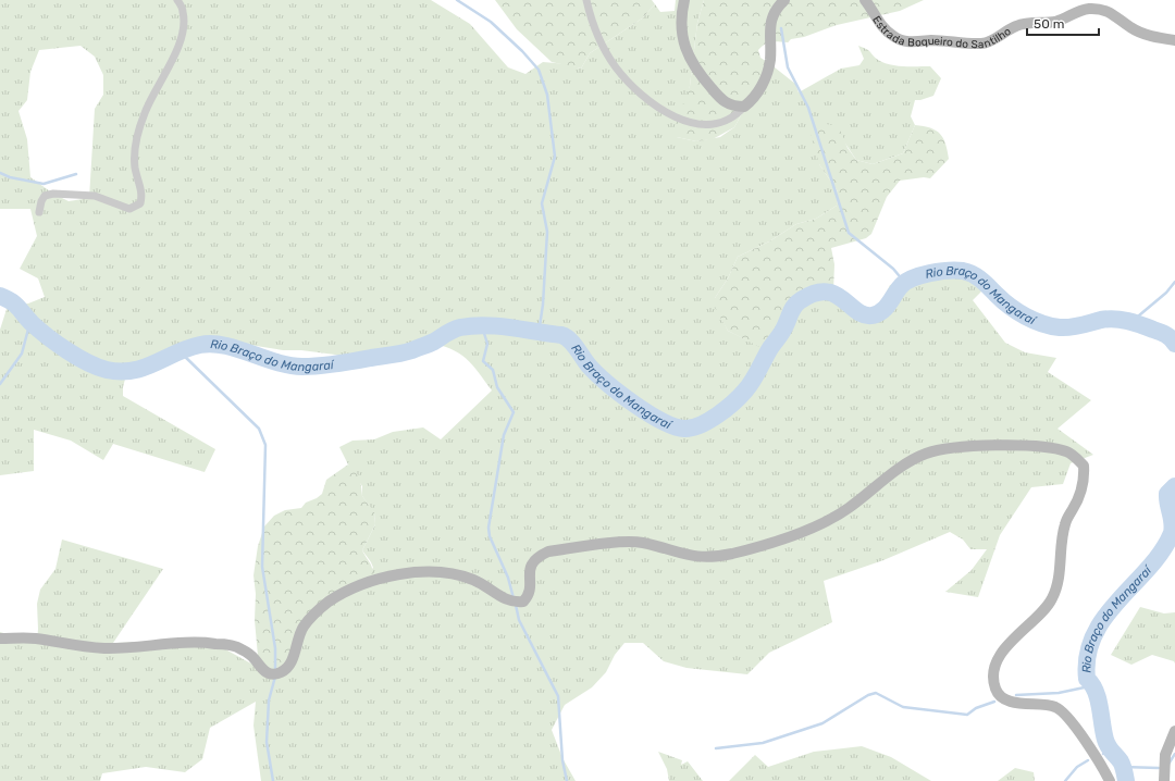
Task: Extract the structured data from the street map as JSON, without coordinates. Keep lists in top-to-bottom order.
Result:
{
  "streets": {
    "street": ["Estrada Boqueiro do Santilho"]
  },
  "water": ["Rio Braço do Mangaraí"],
  "scale_bar": "50 m"
}
